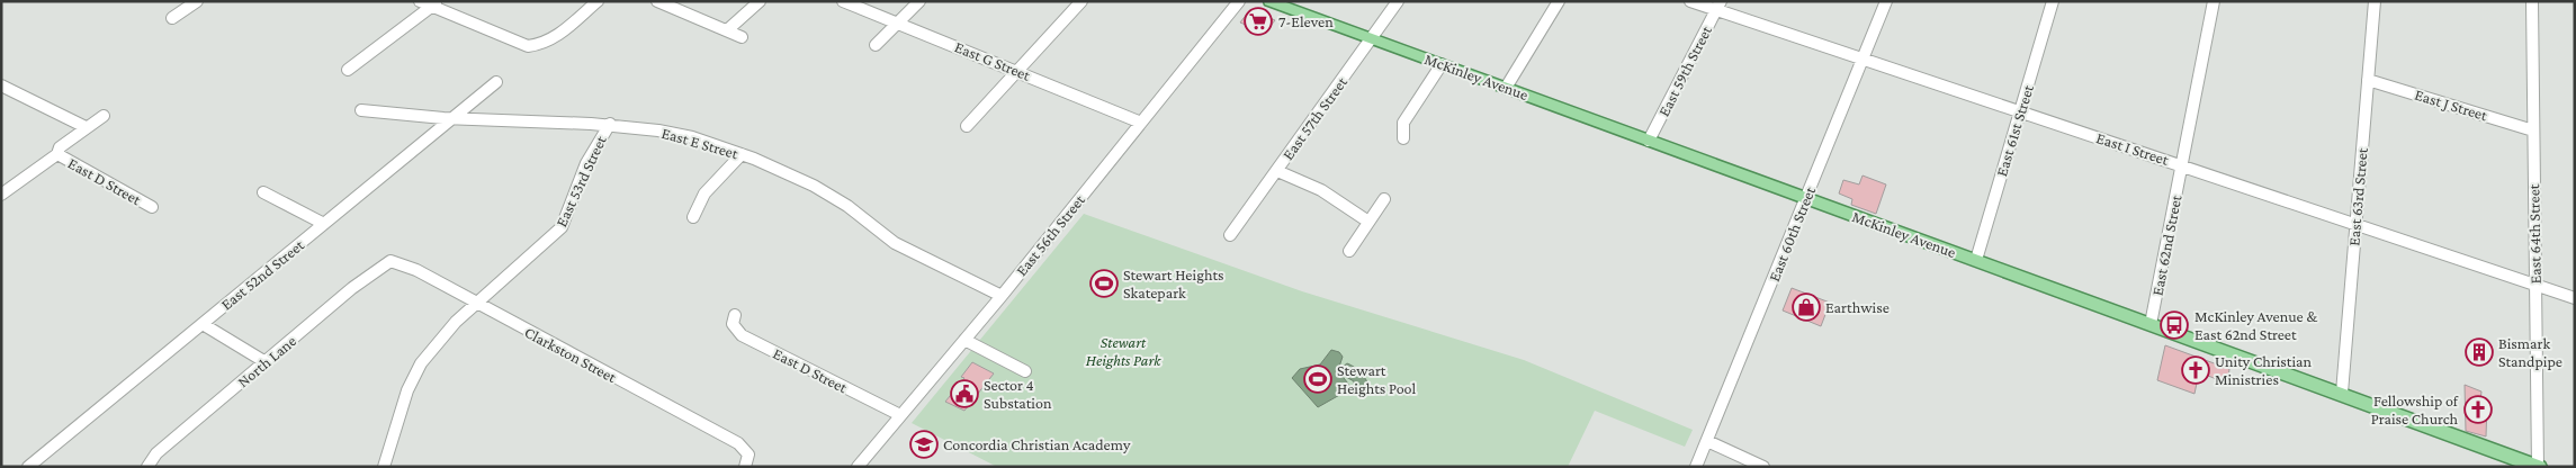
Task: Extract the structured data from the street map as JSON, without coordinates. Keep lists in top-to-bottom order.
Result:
{
  "streets": {
    "main road": ["McKinley Avenue"],
    "street": [
      "East G Street",
      "East 59th Street",
      "East J Street",
      "East 57th Street",
      "East 61st Street",
      "East E Street",
      "East I Street",
      "East D Street",
      "East 53rd Street",
      "East 63rd Street",
      "East 60th Street",
      "East 64th Street",
      "East 56th Street",
      "East 62nd Street",
      "East 52nd Street",
      "Clarkston Street",
      "North Lane"
    ]
  },
  "crossings": [
    ["East G Street", "East 56th Street"],
    ["East 59th Street", "McKinley Avenue"],
    ["East 59th Street", "East I Street"],
    ["McKinley Avenue", "East 57th Street"],
    ["McKinley Avenue", "East 61st Street"],
    ["McKinley Avenue", "East 63rd Street"],
    ["McKinley Avenue", "East 60th Street"],
    ["McKinley Avenue", "East 64th Street"],
    ["McKinley Avenue", "East 62nd Street"],
    ["East J Street", "East 63rd Street"],
    ["East J Street", "East 64th Street"],
    ["East 61st Street", "East I Street"],
    ["East E Street", "East 53rd Street"],
    ["East E Street", "East 56th Street"],
    ["East E Street", "East 52nd Street"],
    ["East I Street", "East 63rd Street"],
    ["East I Street", "East 60th Street"],
    ["East I Street", "East 64th Street"],
    ["East I Street", "East 62nd Street"],
    ["East D Street", "East 56th Street"],
    ["East 53rd Street", "Clarkston Street"],
    ["Clarkston Street", "North Lane"]
  ],
  "parks": ["Stewart Heights Park"],
  "places": {
    "supermarket": ["7-Eleven"],
    "sports": ["Stewart Heights Skatepark", "Stewart Heights Pool"],
    "shop": ["Earthwise"],
    "bus stop": ["McKinley Avenue & East 62nd Street"],
    "building": ["Bismark Standpipe"],
    "church": ["Unity Christian Ministries", "Fellowship of Praise Church"],
    "public building": ["Sector 4 Substation"],
    "school or university": ["Concordia Christian Academy"]
  }
}
